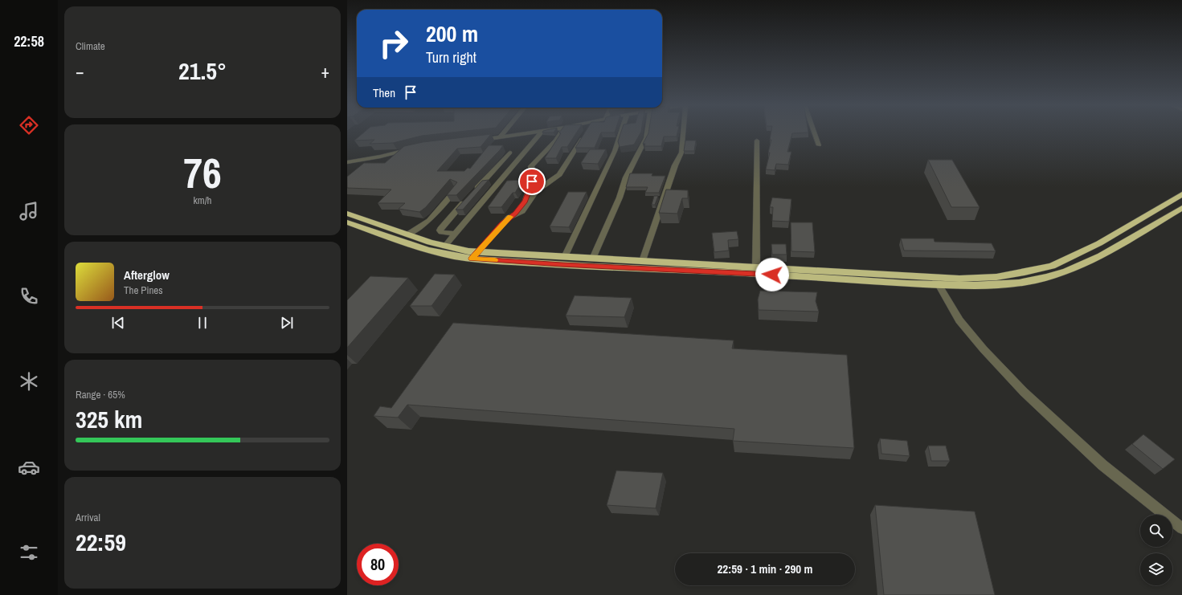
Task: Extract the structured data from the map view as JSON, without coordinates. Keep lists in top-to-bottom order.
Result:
{
  "page": {
    "tabs": "22:58",
    "tile": [
      "Climate",
      ["76", "km/h"],
      ["Range · 65%", "325 km"],
      ["Arrival", "22:59"]
    ],
    "turn": ["200 m", "Turn right"],
    "heat": ["−", "21.5°", "+"],
    "then": "Then",
    "song": ["Afterglow", "The Pines"],
    "limit": "80",
    "trip": "22:59 · 1 min · 290 m"
  }
}
